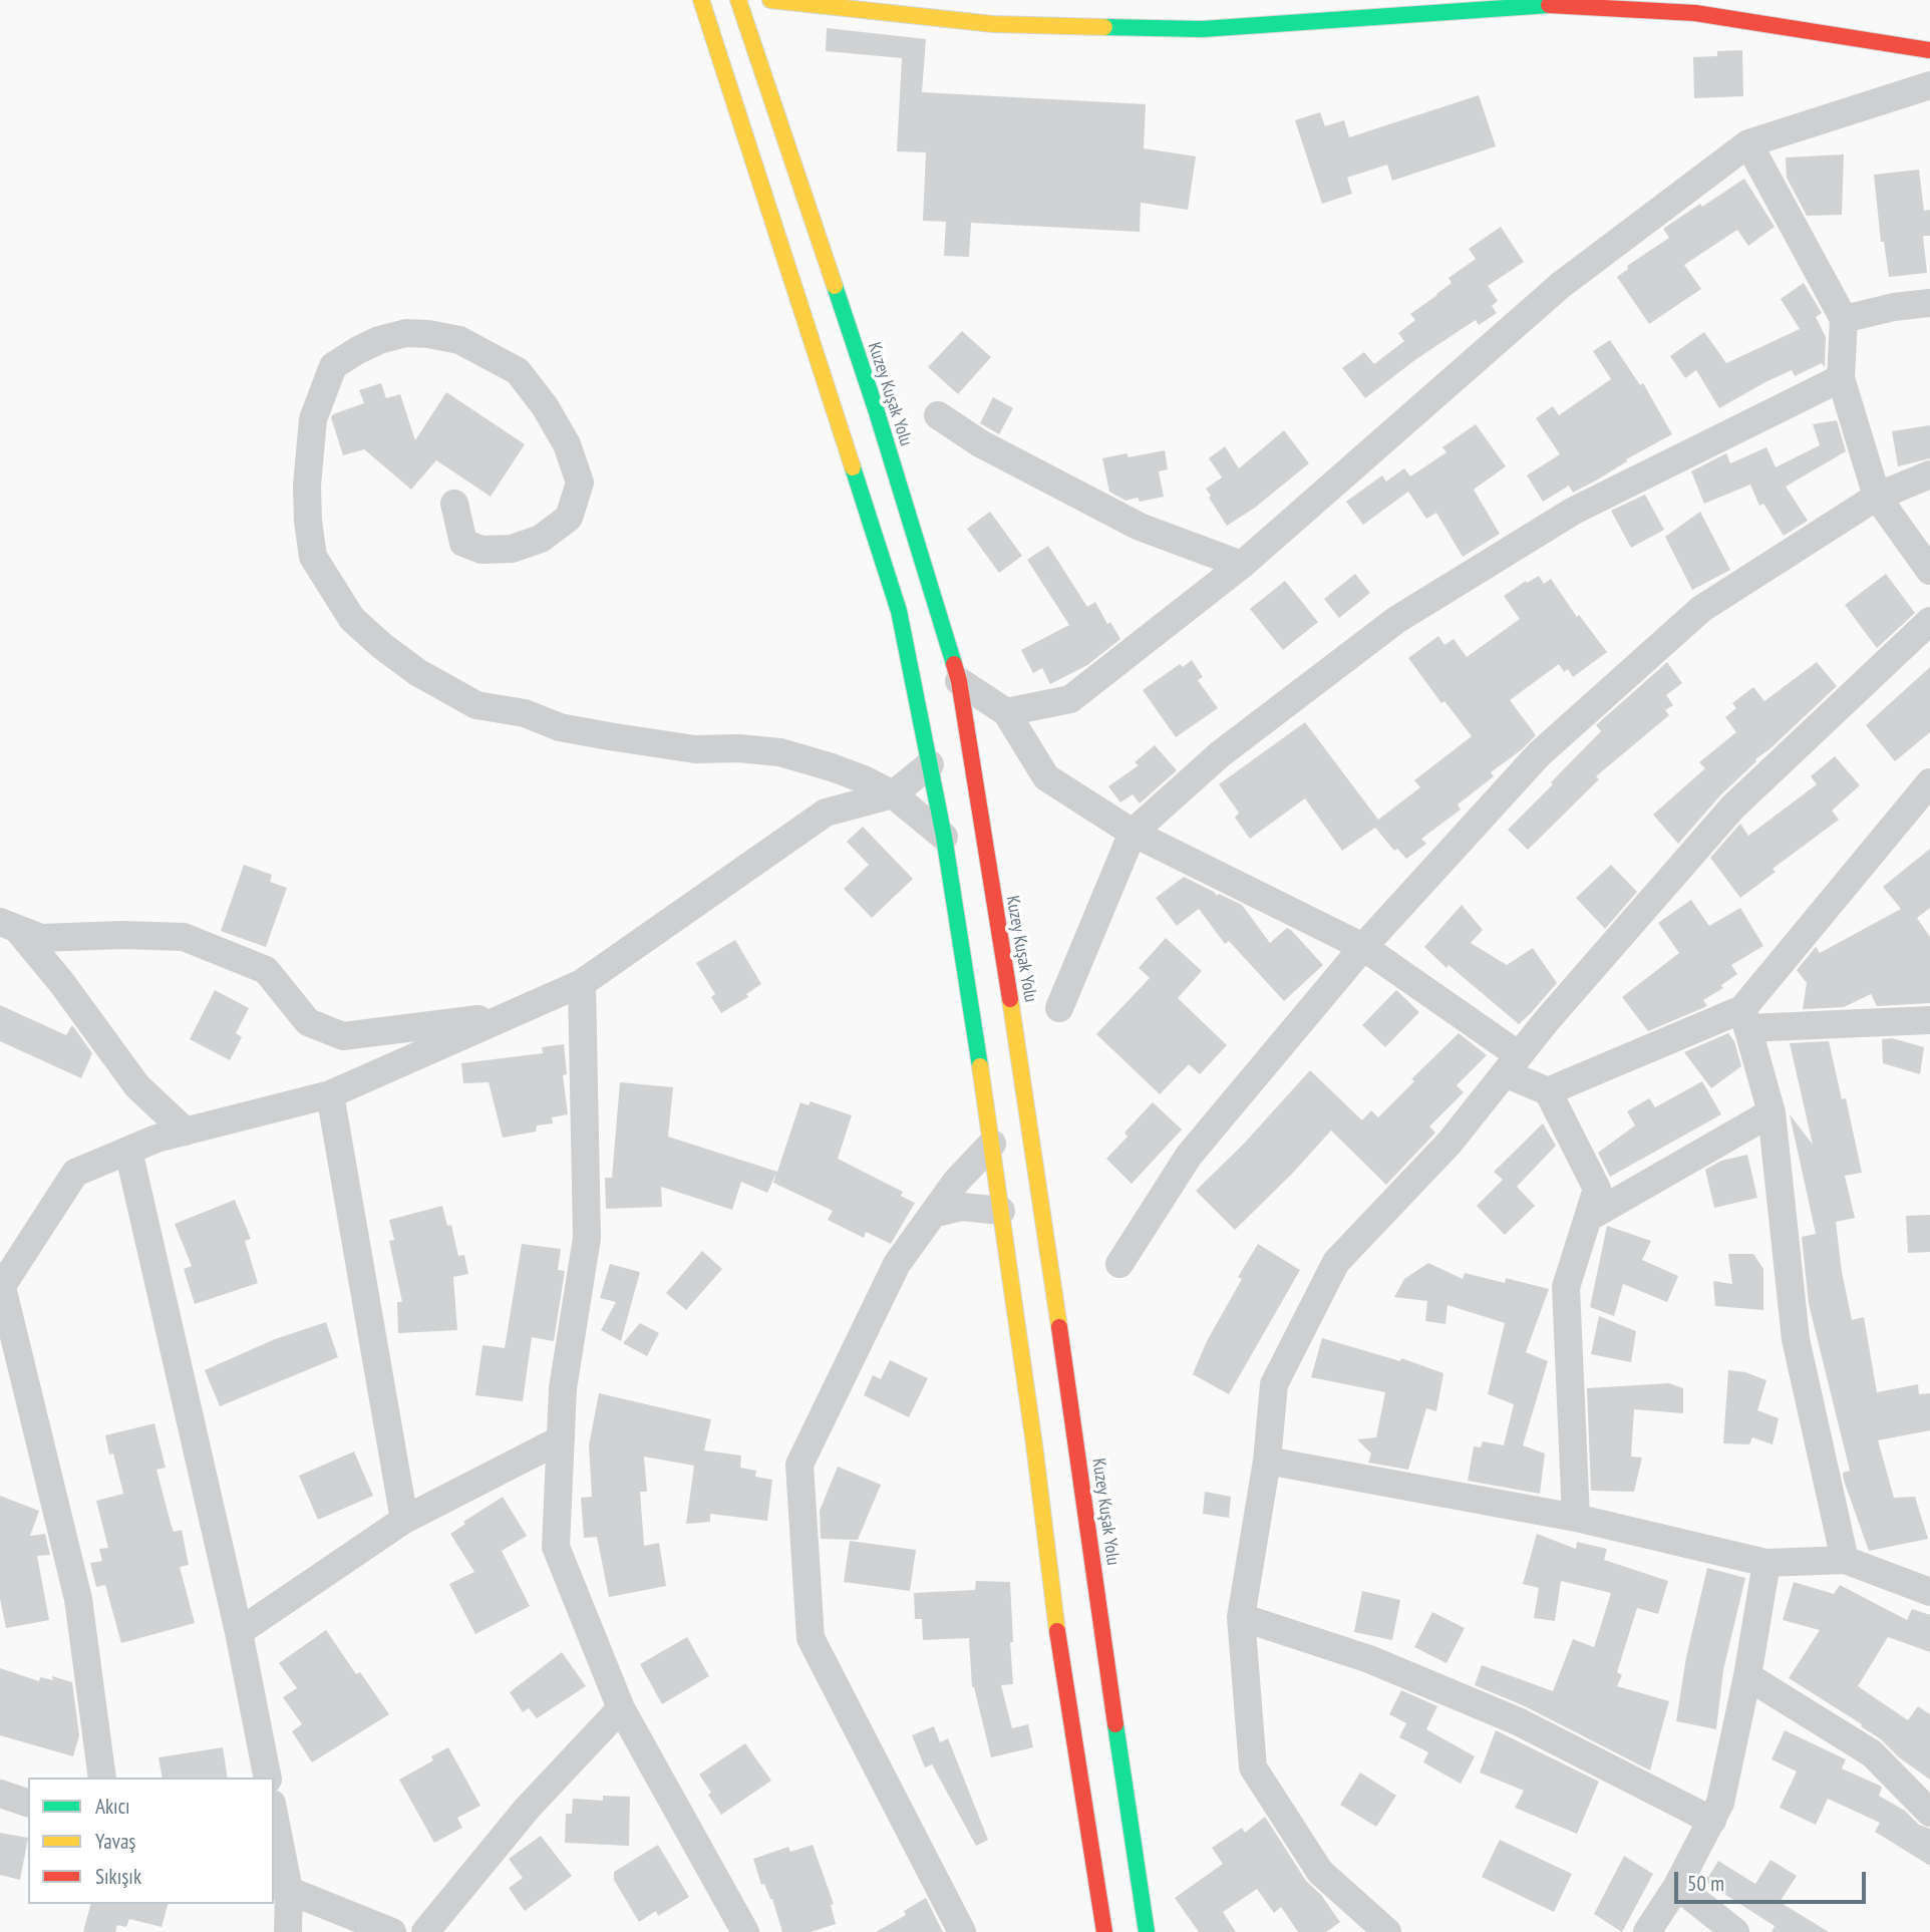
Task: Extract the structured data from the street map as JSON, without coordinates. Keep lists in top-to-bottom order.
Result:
{
  "streets": {
    "main road": ["Kuzey Kuşak Yolu"]
  },
  "legend": ["Akıcı", "Yavaş", "Sıkışık"],
  "scale_bar": "50 m"
}
